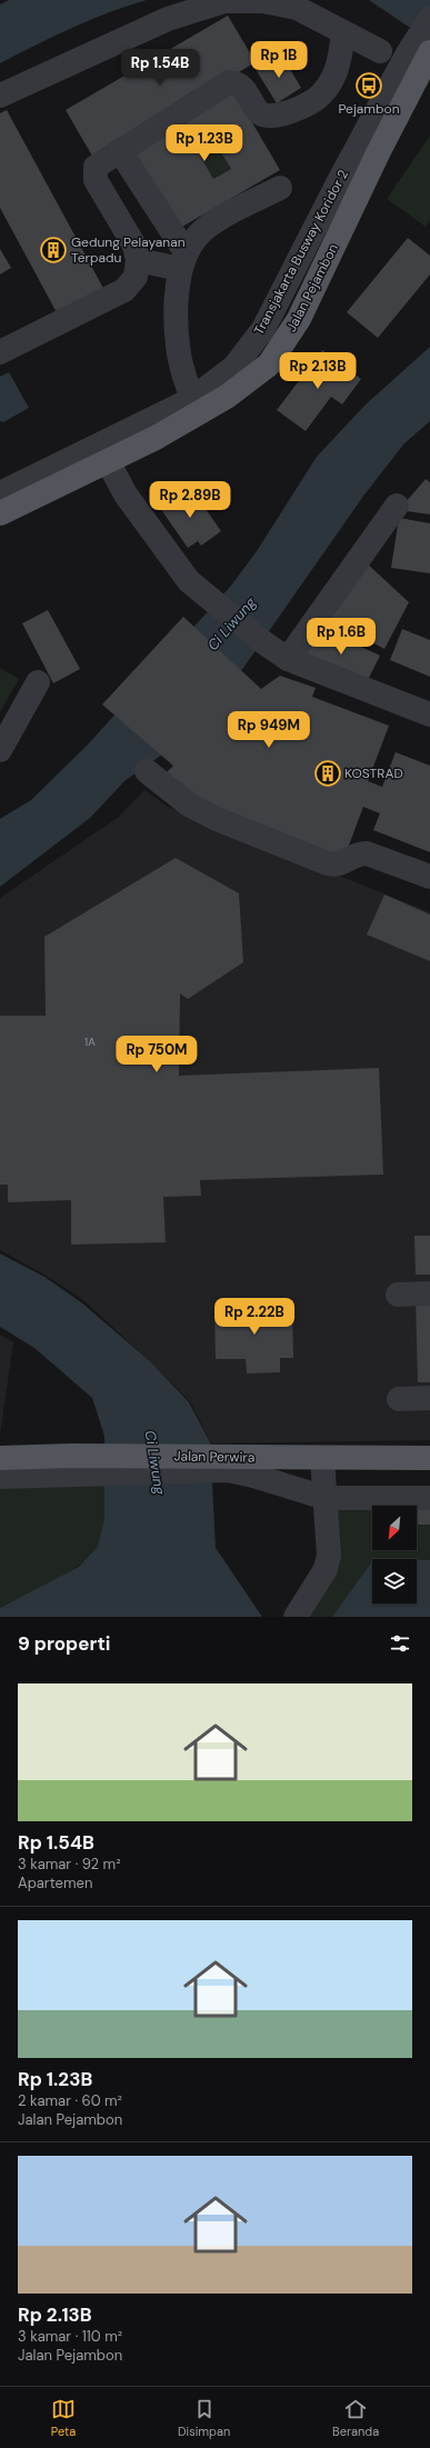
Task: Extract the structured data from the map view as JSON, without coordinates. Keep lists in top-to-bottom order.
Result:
{
  "streets": {
    "main road": ["Jalan Pejambon", "Jalan Perwira"]
  },
  "water": ["Ci Liwung"],
  "places": {
    "bus stop": ["Pejambon"],
    "building": ["Gedung Pelayanan Terpadu", "KOSTRAD"]
  },
  "house_numbers": ["1A"],
  "north": "bottom left",
  "page": {
    "price": [
      "Rp 1B",
      "Rp 1.54B",
      "Rp 1.23B",
      "Rp 2.13B",
      "Rp 2.89B",
      "Rp 1.6B",
      "Rp 949M",
      "Rp 750M",
      "Rp 2.22B"
    ],
    "heading": "9 properti",
    "list": [
      {
        "name": "Rp 1.54B",
        "note": "3 kamar · 92 m² · Apartemen"
      },
      {
        "name": "Rp 1.23B",
        "note": "2 kamar · 60 m² · Jalan Pejambon"
      },
      {
        "name": "Rp 2.13B",
        "note": "3 kamar · 110 m² · Jalan Pejambon"
      }
    ],
    "tabs": ["Peta", "Disimpan", "Beranda"]
  }
}
